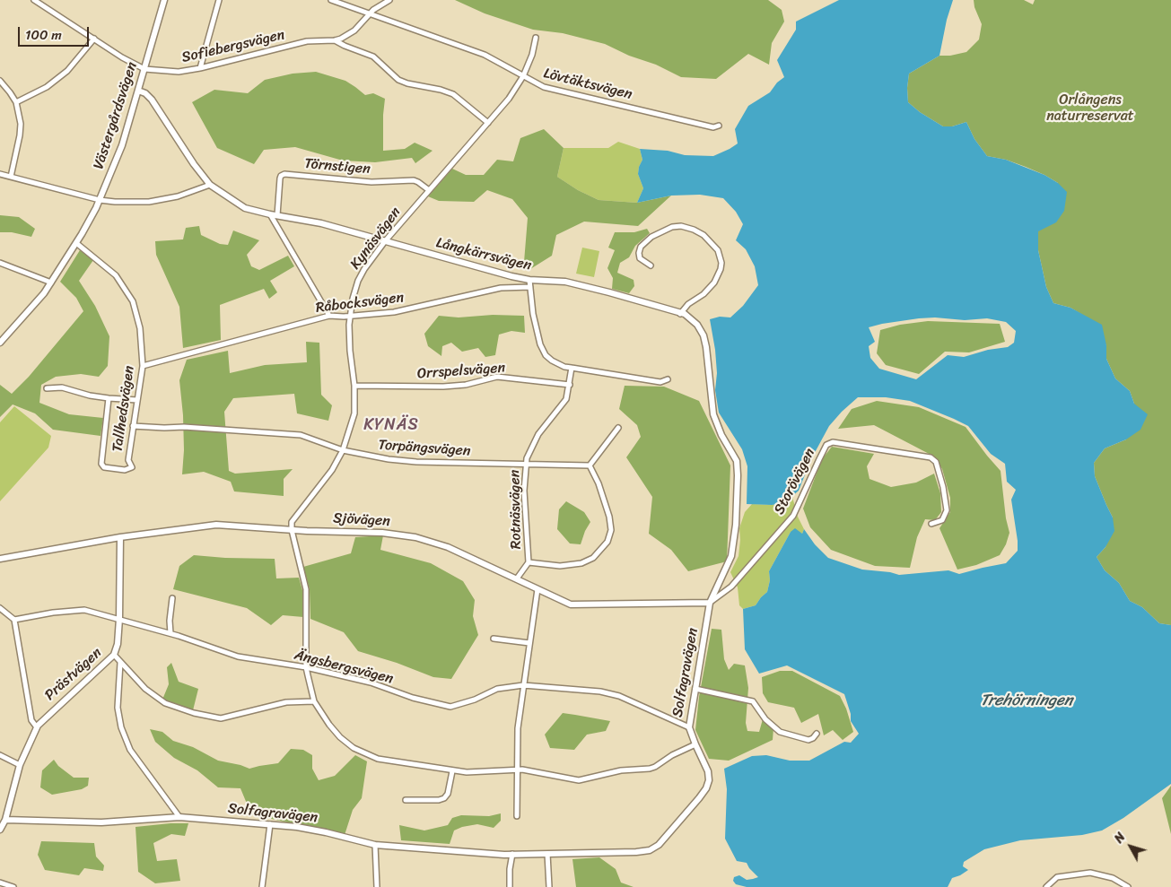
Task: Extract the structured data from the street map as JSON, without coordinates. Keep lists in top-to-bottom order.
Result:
{
  "streets": {
    "street": [
      "Sofiebergsvägen",
      "Lövtäktsvägen",
      "Västergårdsvägen",
      "Törnstigen",
      "Kynäsvägen",
      "Långkärrsvägen",
      "Råbocksvägen",
      "Orrspelsvägen",
      "Tallhedsvägen",
      "Torpängsvägen",
      "Storövägen",
      "Rotnäsvägen",
      "Sjövägen",
      "Ängsbergsvägen",
      "Solfagravägen",
      "Prästvägen"
    ]
  },
  "crossings": [
    ["Sofiebergsvägen", "Lövtäktsvägen"],
    ["Sofiebergsvägen", "Västergårdsvägen"],
    ["Lövtäktsvägen", "Kynäsvägen"],
    ["Västergårdsvägen", "Långkärrsvägen"],
    ["Västergårdsvägen", "Tallhedsvägen"],
    ["Törnstigen", "Kynäsvägen"],
    ["Törnstigen", "Långkärrsvägen"],
    ["Kynäsvägen", "Långkärrsvägen"],
    ["Kynäsvägen", "Råbocksvägen"],
    ["Kynäsvägen", "Orrspelsvägen"],
    ["Kynäsvägen", "Torpängsvägen"],
    ["Kynäsvägen", "Sjövägen"],
    ["Långkärrsvägen", "Solfagravägen"],
    ["Råbocksvägen", "Tallhedsvägen"],
    ["Orrspelsvägen", "Rotnäsvägen"],
    ["Tallhedsvägen", "Torpängsvägen"],
    ["Torpängsvägen", "Rotnäsvägen"],
    ["Storövägen", "Sjövägen"],
    ["Storövägen", "Solfagravägen"],
    ["Rotnäsvägen", "Sjövägen"],
    ["Sjövägen", "Solfagravägen"],
    ["Sjövägen", "Prästvägen"],
    ["Ängsbergsvägen", "Solfagravägen"],
    ["Ängsbergsvägen", "Prästvägen"],
    ["Solfagravägen", "Prästvägen"]
  ],
  "districts": ["KYNÄS"],
  "water": ["Trehörningen"],
  "parks": ["Orlångens naturreservat"],
  "scale_bar": "100 m",
  "north": "top left"
}
